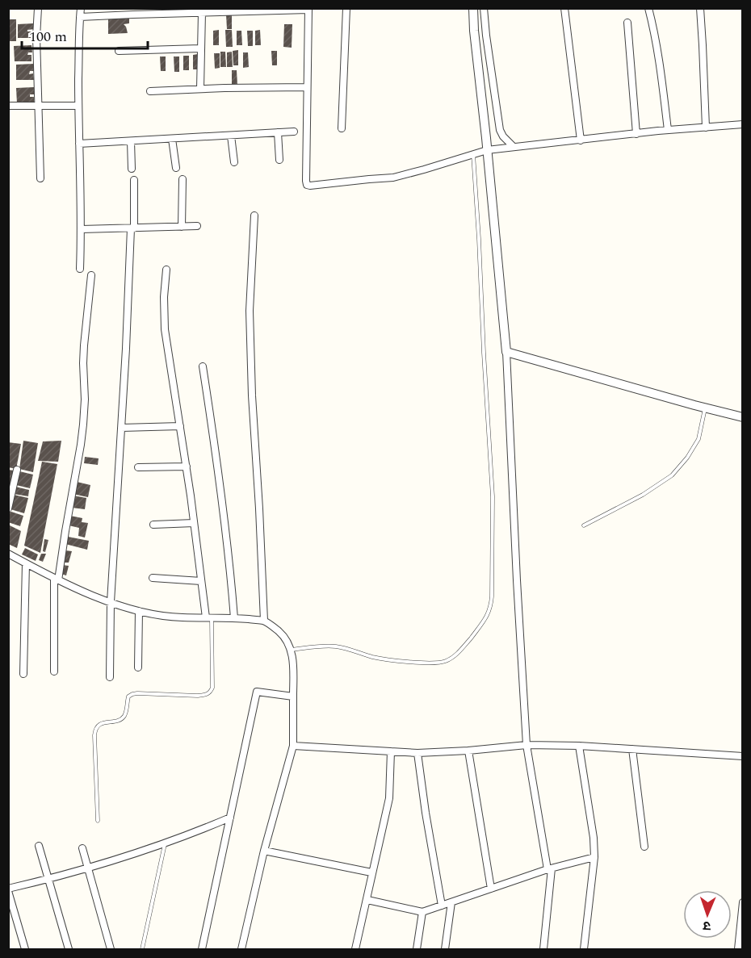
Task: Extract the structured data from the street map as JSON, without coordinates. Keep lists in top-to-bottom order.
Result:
{
  "scale_bar": "100 m",
  "north": "bottom"
}
